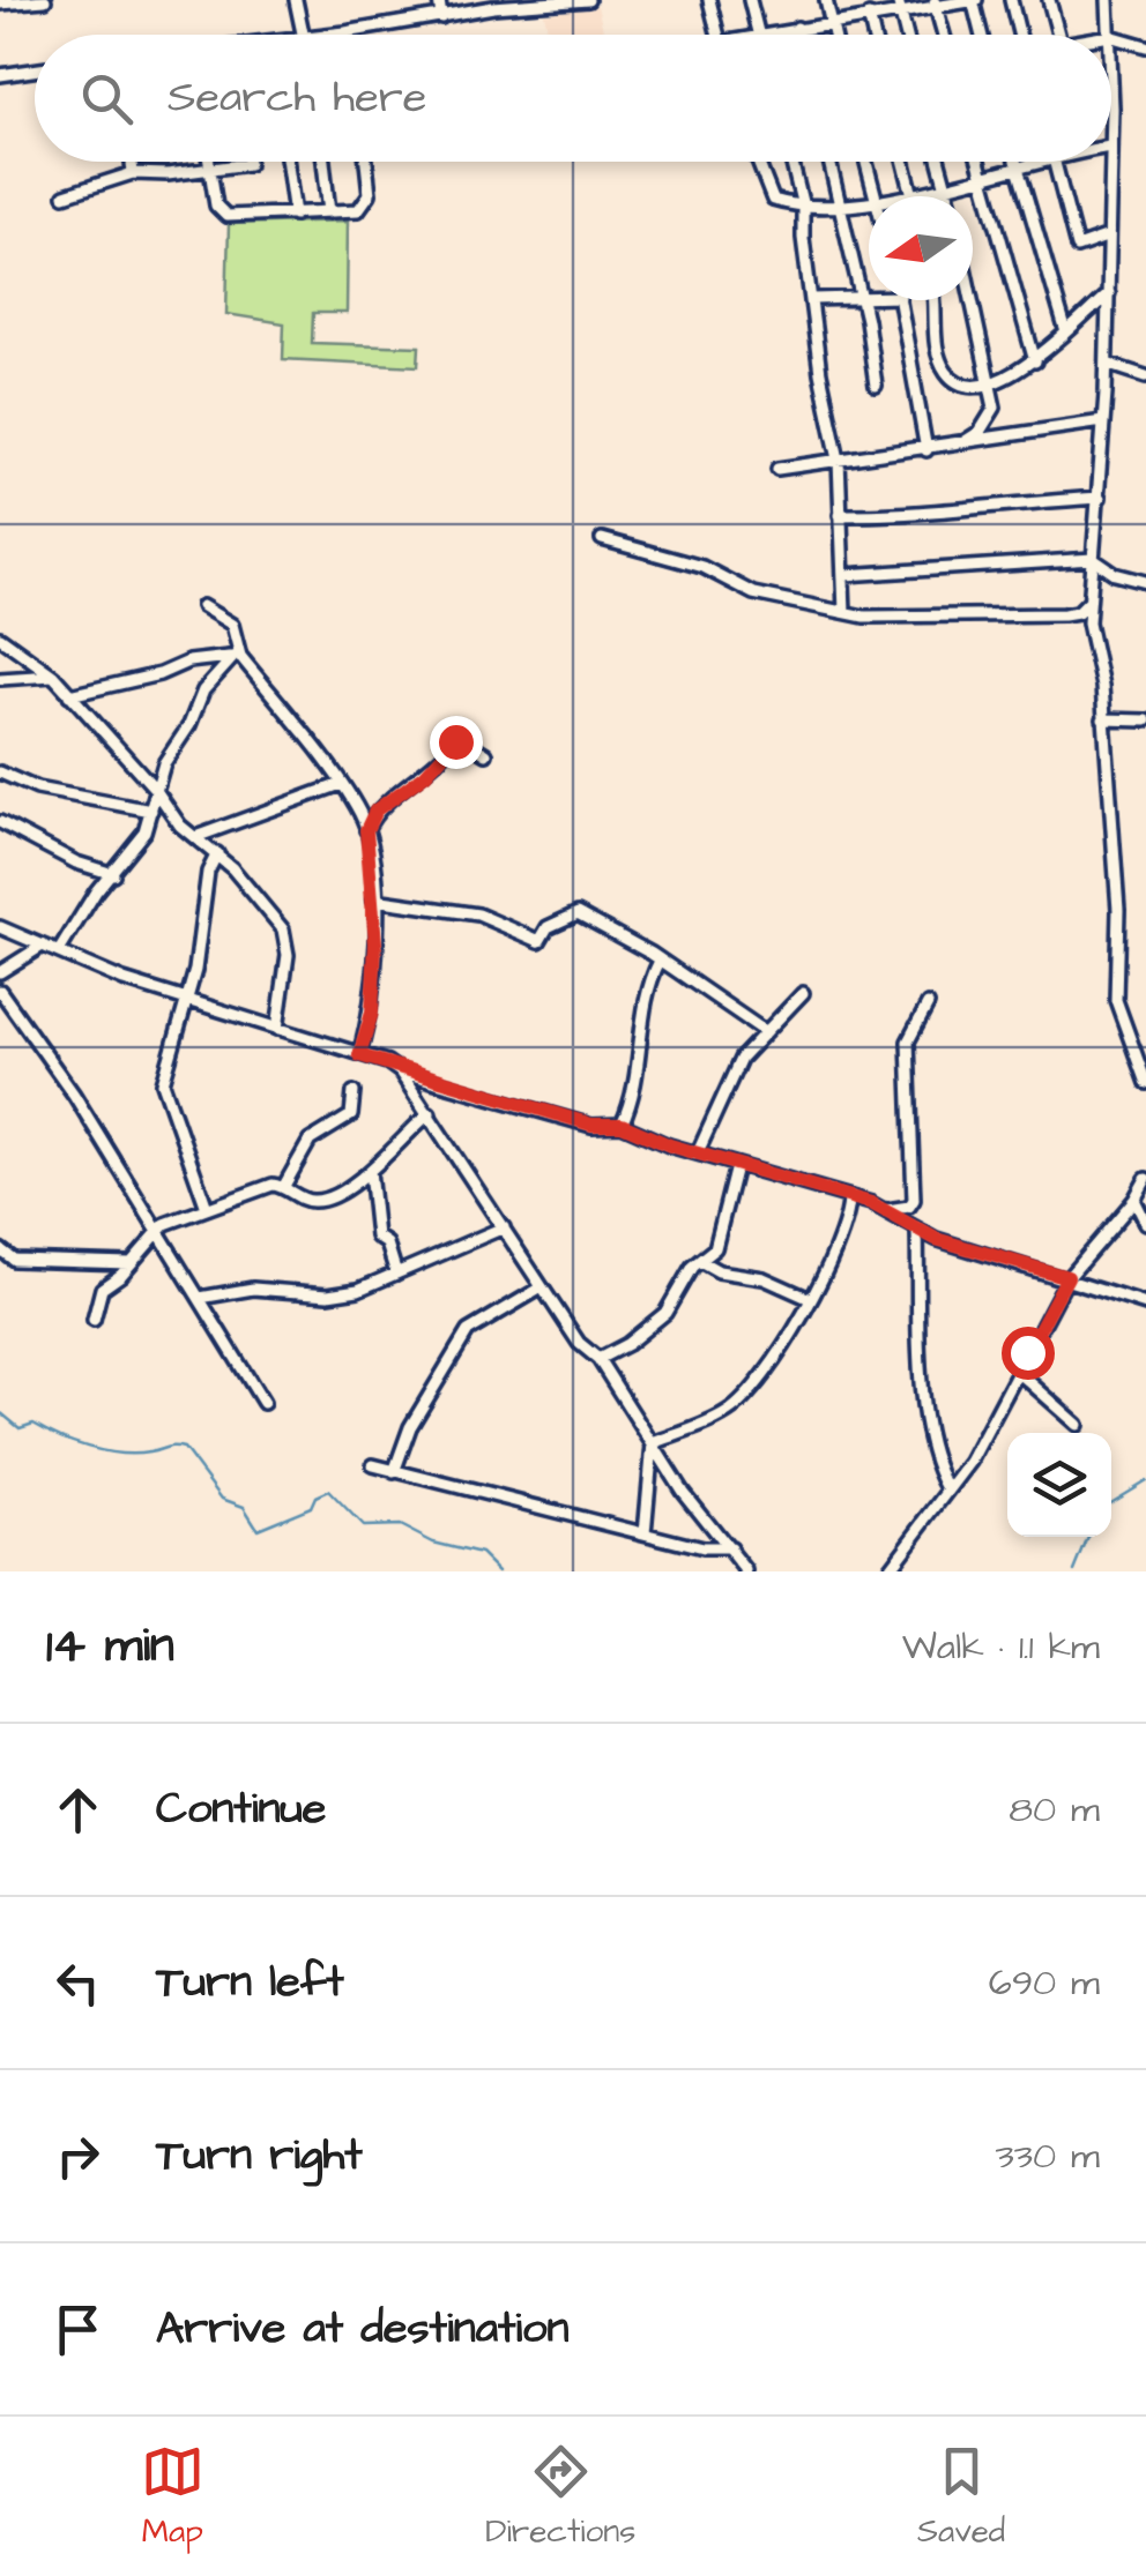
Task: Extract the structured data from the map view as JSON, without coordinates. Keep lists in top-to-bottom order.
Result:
{
  "north": "left",
  "page": {
    "search": "Search here",
    "heading": ["14 min", "Walk · 1.1 km"],
    "list": [
      ["Continue", "80 m"],
      ["Turn left", "690 m"],
      ["Turn right", "330 m"],
      "Arrive at destination"
    ],
    "nav": ["Map", "Directions", "Saved"]
  }
}
